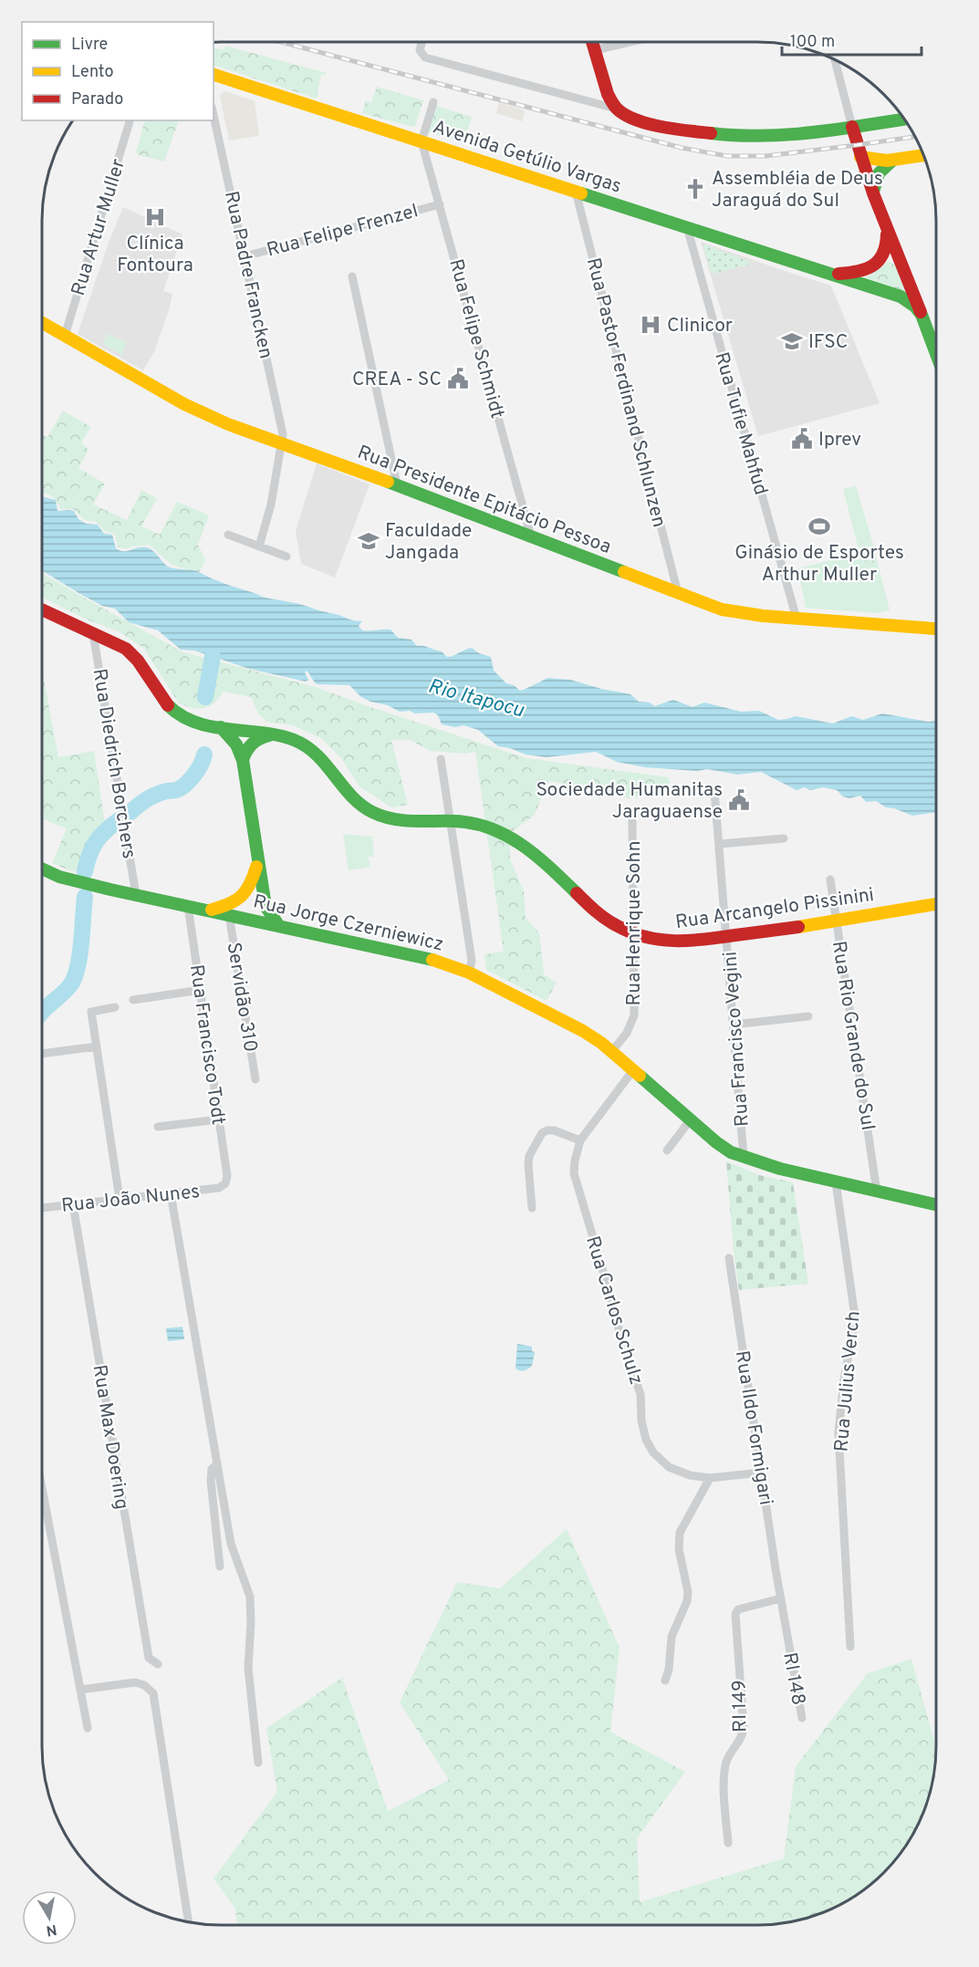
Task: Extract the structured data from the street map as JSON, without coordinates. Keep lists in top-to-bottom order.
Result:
{
  "streets": {
    "main road": [
      "Avenida Getúlio Vargas",
      "Rua Presidente Epitácio Pessoa",
      "Rua Arcangelo Pissinini",
      "Rua Jorge Czerniewicz"
    ],
    "street": [
      "Rua Artur Muller",
      "Rua Felipe Frenzel",
      "Rua Padre Francken",
      "Rua Felipe Schmidt",
      "Rua Pastor Ferdinand Schlunzen",
      "Rua Tufie Mahfud",
      "Rua Diedrich Borchers",
      "Rua Henrique Sohn",
      "Servidão 310",
      "Rua Rio Grande do Sul",
      "Rua Francisco Vegini",
      "Rua Francisco Todt",
      "Rua João Nunes",
      "Rua Carlos Schulz",
      "Rua Julius Verch",
      "Rua Ildo Formigari",
      "Rua Max Doering",
      "RI 148",
      "RI 149"
    ]
  },
  "crossings": [
    ["Avenida Getúlio Vargas", "Rua Felipe Schmidt"],
    ["Avenida Getúlio Vargas", "Rua Pastor Ferdinand Schlunzen"],
    ["Avenida Getúlio Vargas", "Rua Tufie Mahfud"],
    ["Rua Artur Muller", "Rua Presidente Epitácio Pessoa"],
    ["Rua Felipe Frenzel", "Rua Padre Francken"],
    ["Rua Felipe Frenzel", "Rua Felipe Schmidt"],
    ["Rua Padre Francken", "Rua Presidente Epitácio Pessoa"],
    ["Rua Felipe Schmidt", "Rua Presidente Epitácio Pessoa"],
    ["Rua Pastor Ferdinand Schlunzen", "Rua Presidente Epitácio Pessoa"],
    ["Rua Tufie Mahfud", "Rua Presidente Epitácio Pessoa"],
    ["Rua Diedrich Borchers", "Rua Arcangelo Pissinini"],
    ["Rua Diedrich Borchers", "Rua Jorge Czerniewicz"],
    ["Rua Arcangelo Pissinini", "Rua Henrique Sohn"],
    ["Rua Arcangelo Pissinini", "Rua Rio Grande do Sul"],
    ["Rua Arcangelo Pissinini", "Rua Francisco Vegini"],
    ["Rua Jorge Czerniewicz", "Rua Henrique Sohn"],
    ["Rua Jorge Czerniewicz", "Servidão 310"],
    ["Rua Jorge Czerniewicz", "Rua Rio Grande do Sul"],
    ["Rua Jorge Czerniewicz", "Rua Francisco Vegini"],
    ["Rua Jorge Czerniewicz", "Rua Francisco Todt"],
    ["Rua Jorge Czerniewicz", "Rua Carlos Schulz"],
    ["Rua Jorge Czerniewicz", "Rua Julius Verch"],
    ["Rua Francisco Todt", "Rua João Nunes"],
    ["Rua João Nunes", "Rua Max Doering"],
    ["Rua Carlos Schulz", "Rua Ildo Formigari"],
    ["Rua Ildo Formigari", "RI 148"],
    ["Rua Ildo Formigari", "RI 149"]
  ],
  "water": ["Rio Itapocu"],
  "places": {
    "church": ["Assembléia de Deus Jaraguá do Sul"],
    "hospital": ["Clínica Fontoura", "Clinicor"],
    "school or university": ["IFSC", "Faculdade Jangada"],
    "public building": ["CREA - SC", "Iprev", "Sociedade Humanitas Jaraguaense"],
    "sports": ["Ginásio de Esportes Arthur Muller"]
  },
  "legend": ["Livre", "Lento", "Parado"],
  "scale_bar": "100 m",
  "north": "bottom"
}
